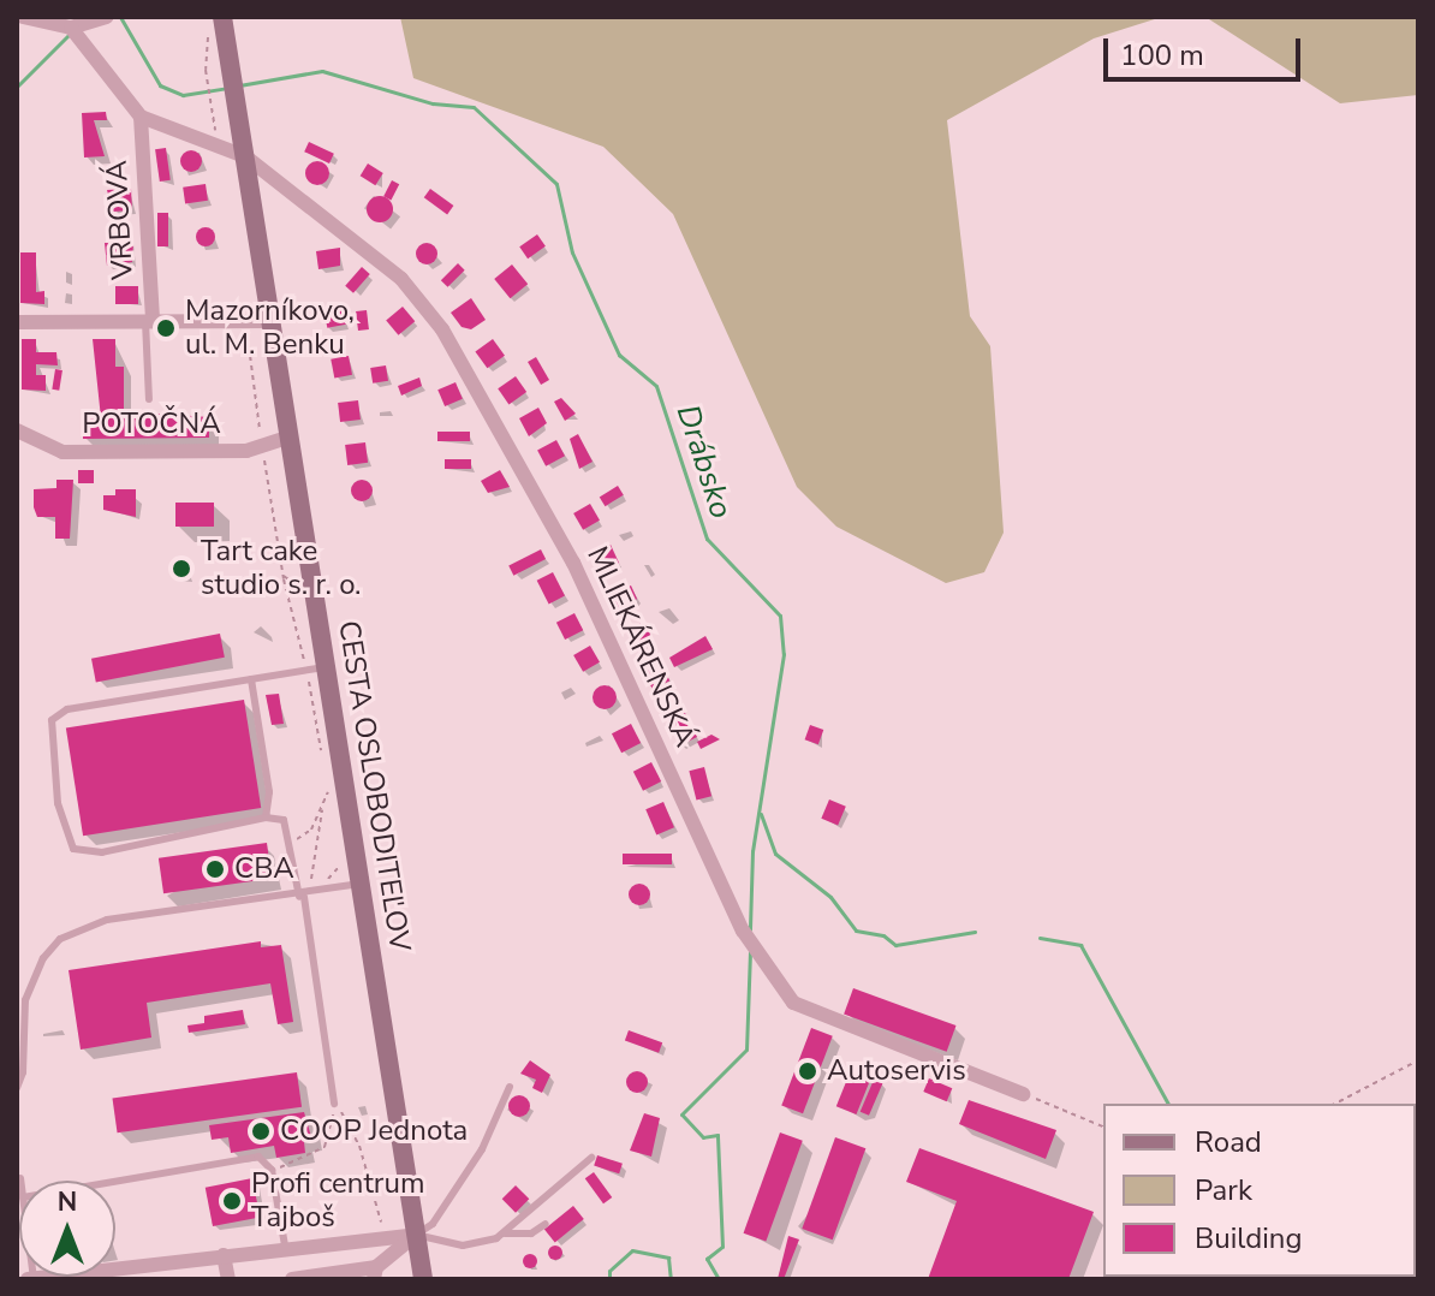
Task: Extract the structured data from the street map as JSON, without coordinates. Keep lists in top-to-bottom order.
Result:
{
  "streets": {
    "main road": ["CESTA OSLOBODITEĽOV"],
    "street": ["VRBOVÁ", "POTOČNÁ", "MLIEKÁRENSKÁ"]
  },
  "crossings": [
    ["VRBOVÁ", "MLIEKÁRENSKÁ"],
    ["VRBOVÁ", "CESTA OSLOBODITEĽOV"],
    ["POTOČNÁ", "CESTA OSLOBODITEĽOV"],
    ["MLIEKÁRENSKÁ", "CESTA OSLOBODITEĽOV"]
  ],
  "water": ["Drábsko"],
  "places": [
    "Mazorníkovo, ul. M. Benku",
    "Tart cake studio s. r. o.",
    "CBA",
    "Autoservis",
    "COOP Jednota",
    "Profi centrum Tajboš"
  ],
  "legend": ["Road", "Park", "Building"],
  "scale_bar": "100 m",
  "north": "top"
}
